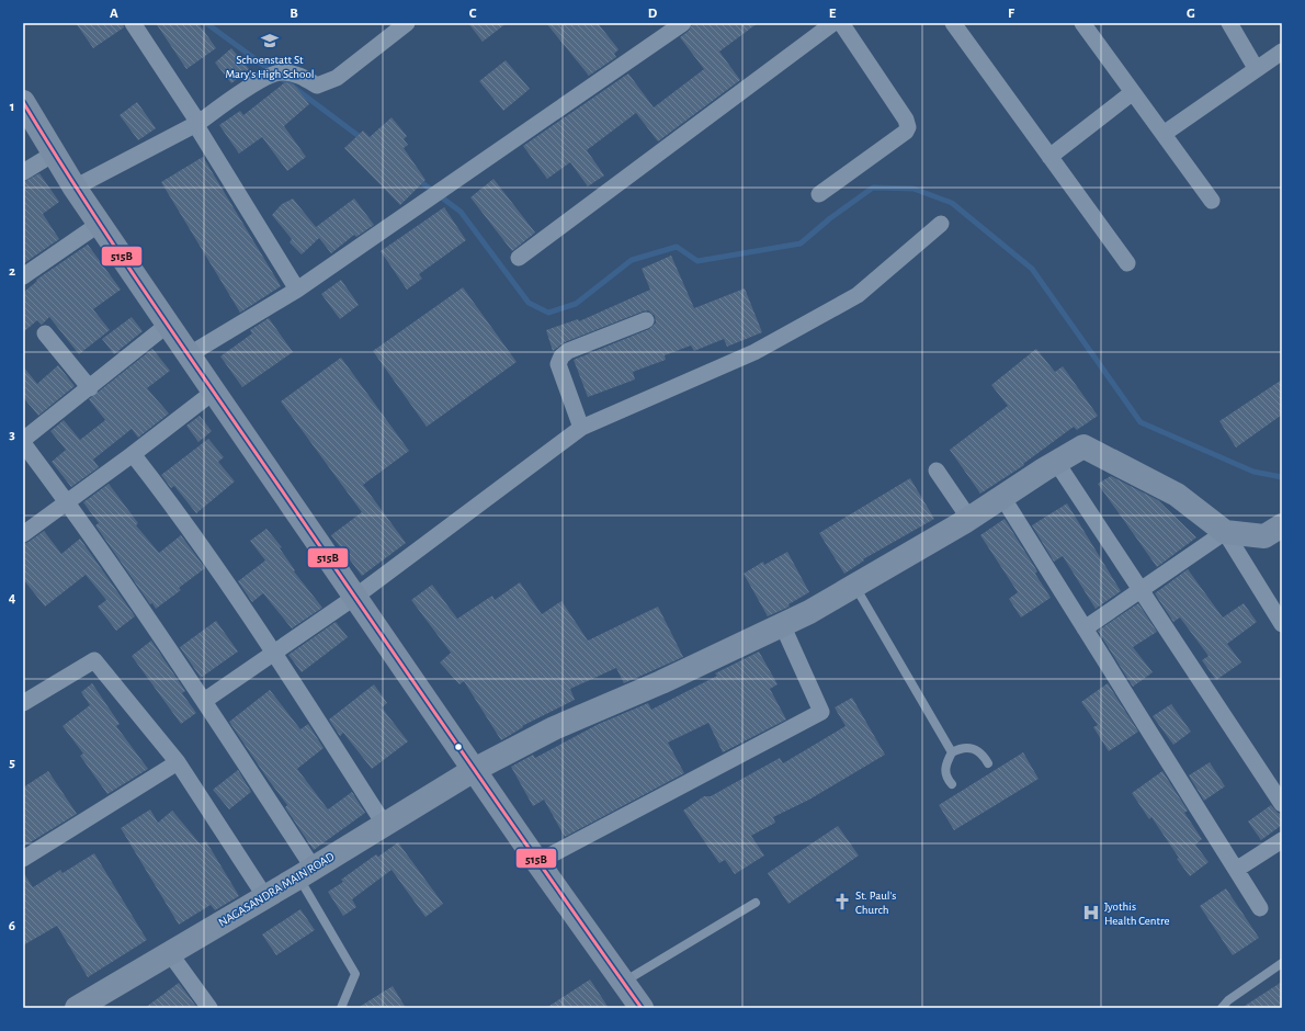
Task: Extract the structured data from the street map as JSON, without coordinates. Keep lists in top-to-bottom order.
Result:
{
  "streets": {
    "street": ["NAGASANDRA MAIN ROAD"]
  },
  "places": {
    "school or university": ["Schoenstatt St Mary's High School"],
    "church": ["St. Paul's Church"],
    "hospital": ["Jyothis Health Centre"]
  },
  "lines": ["transit line 515B"],
  "grid": {
    "columns": [
      "A",
      "B",
      "C",
      "D",
      "E",
      "F",
      "G"
    ],
    "rows": [
      "1",
      "2",
      "3",
      "4",
      "5",
      "6"
    ]
  }
}
